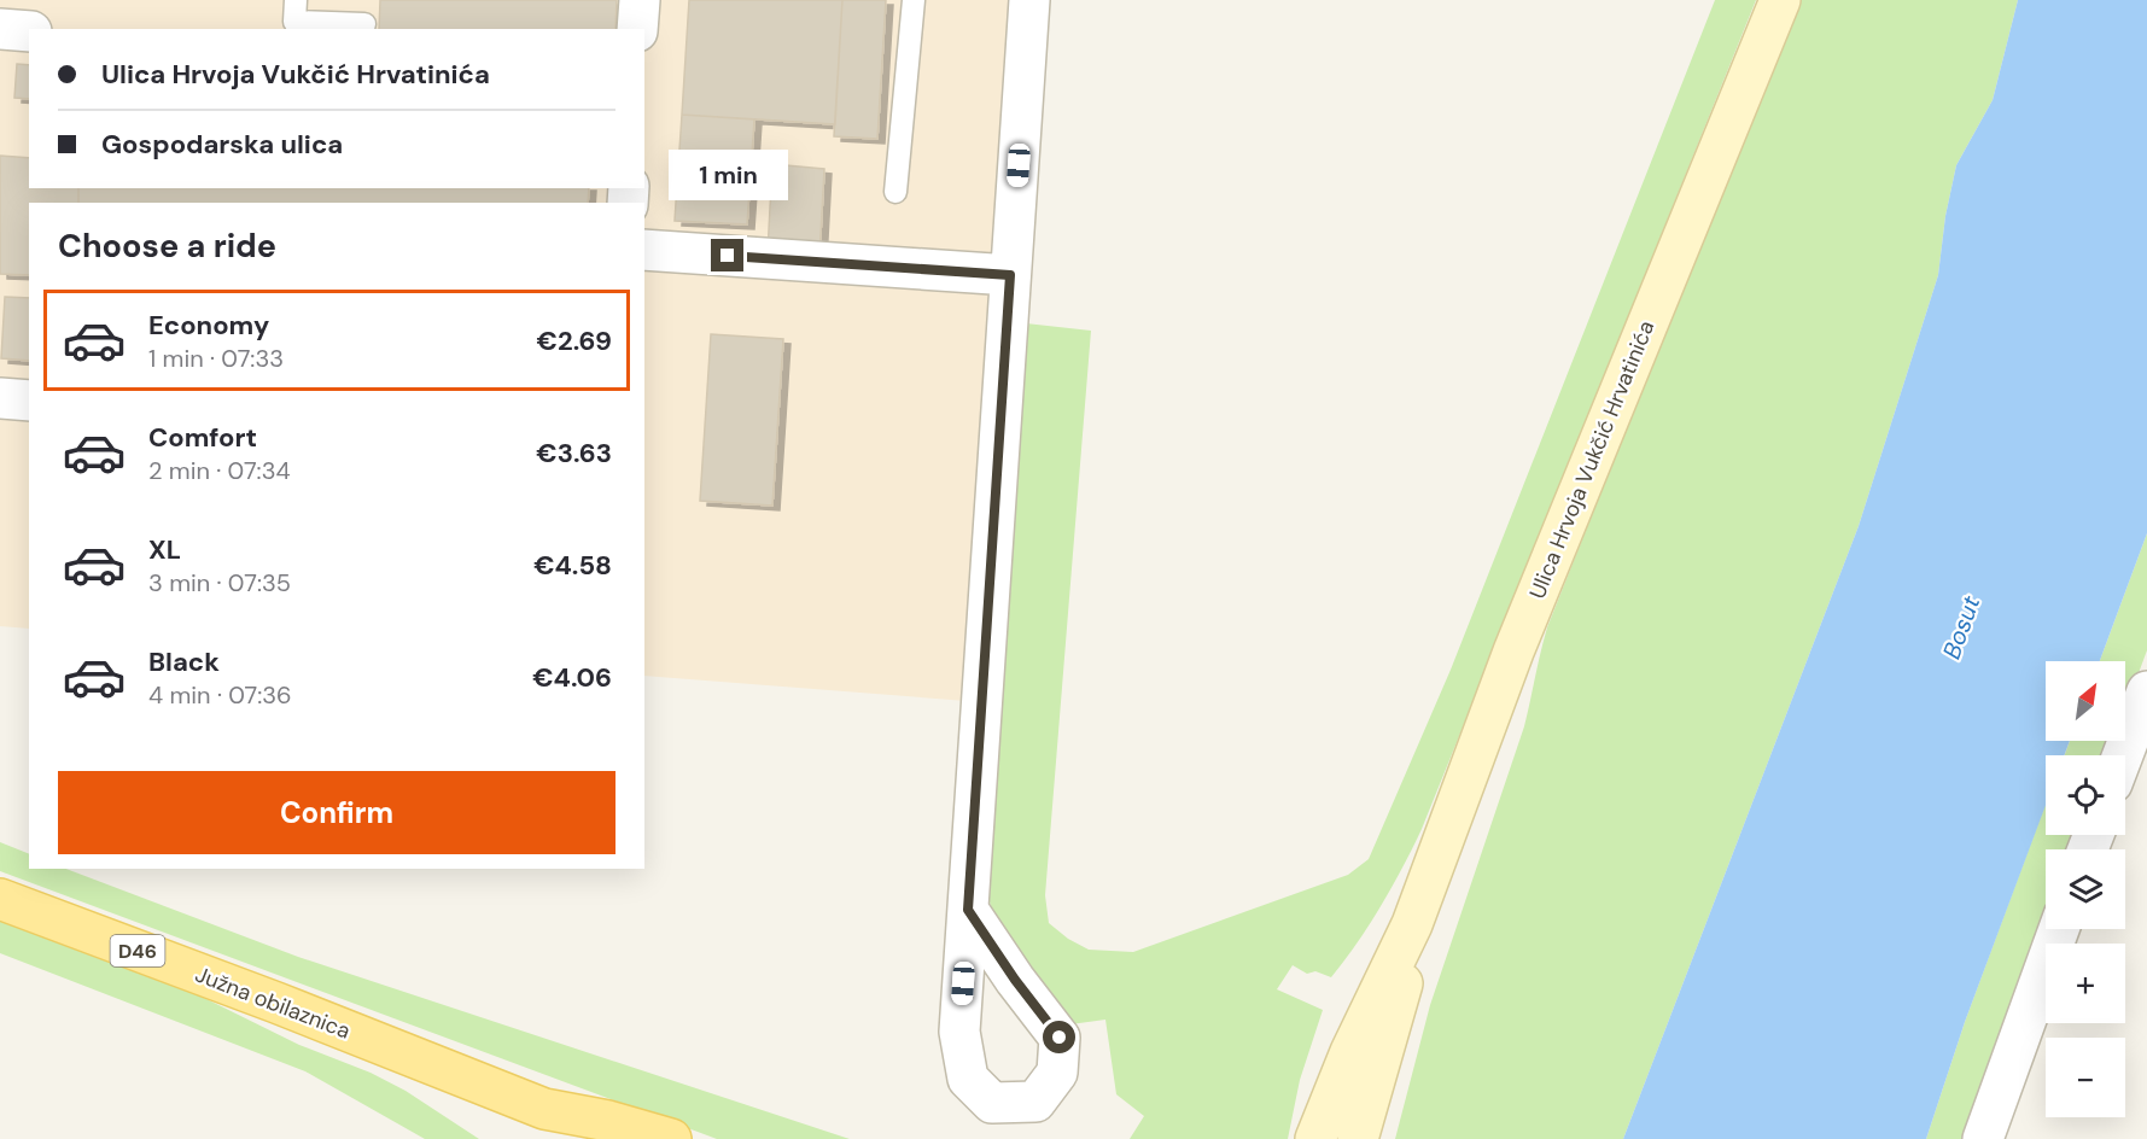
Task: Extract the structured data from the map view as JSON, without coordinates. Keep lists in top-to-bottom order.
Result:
{
  "streets": {
    "main road": ["Ulica Hrvoja Vukčić Hrvatinića", "D46", "Južna obilaznica"]
  },
  "water": ["Bosut"],
  "north": "top right",
  "page": {
    "banner": ["Ulica Hrvoja Vukčić Hrvatinića", "Gospodarska ulica"],
    "bubble": "1 min",
    "heading": "Choose a ride",
    "list": [
      {
        "name": "Economy",
        "note": "1 min · 07:33",
        "value": "€2.69"
      },
      {
        "name": "Comfort",
        "note": "2 min · 07:34",
        "value": "€3.63"
      },
      {
        "name": "XL",
        "note": "3 min · 07:35",
        "value": "€4.58"
      },
      {
        "name": "Black",
        "note": "4 min · 07:36",
        "value": "€4.06"
      }
    ],
    "map_buttons": ["+", "−"],
    "buttons": "Confirm"
  }
}
